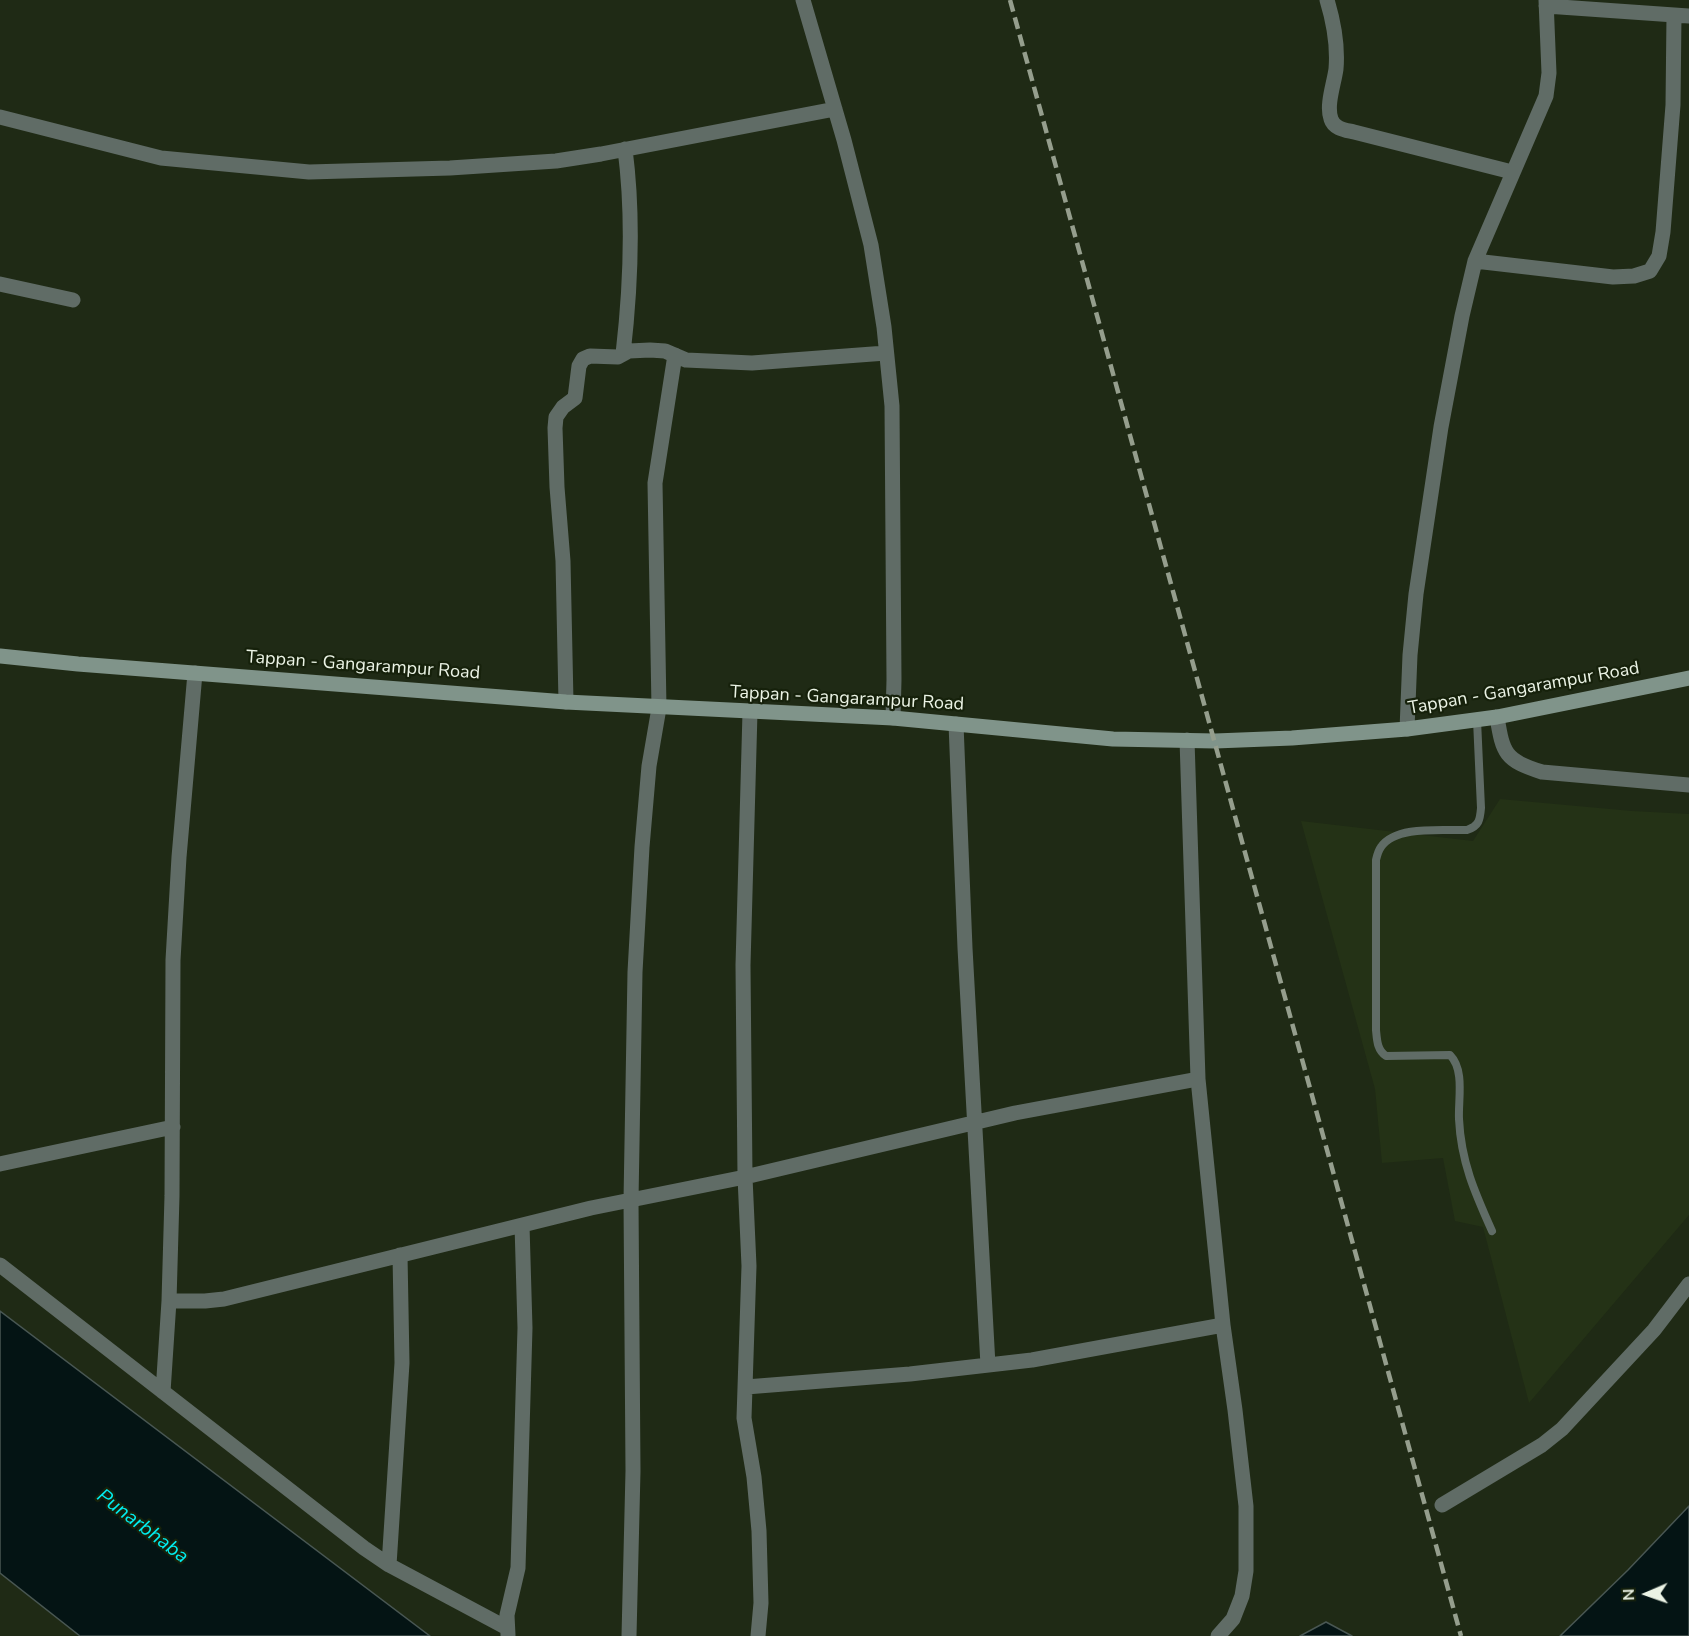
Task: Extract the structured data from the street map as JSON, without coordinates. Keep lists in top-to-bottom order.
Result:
{
  "streets": {
    "main road": ["Tappan - Gangarampur Road"]
  },
  "water": ["Punarbhaba"],
  "north": "left"
}
